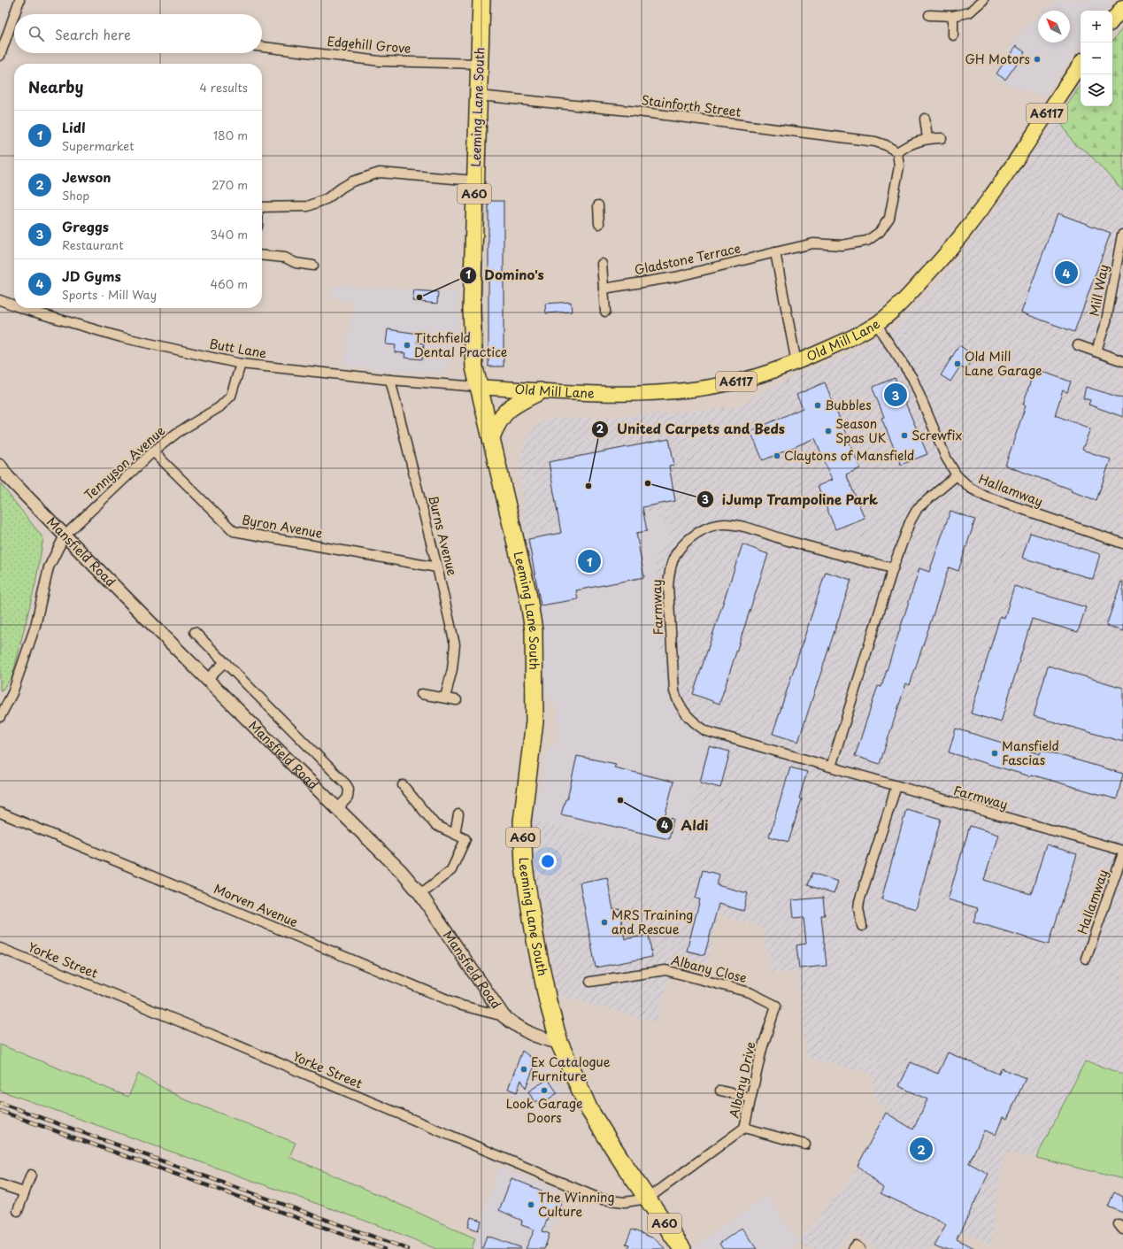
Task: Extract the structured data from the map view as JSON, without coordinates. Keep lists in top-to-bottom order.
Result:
{
  "streets": {
    "highway": ["Leeming Lane South", "A60"],
    "main road": ["A6117", "Old Mill Lane", "Mansfield Road"],
    "street": [
      "Edgehill Grove",
      "Stainforth Street",
      "Gladstone Terrace",
      "Mill Way",
      "Butt Lane",
      "Tennyson Avenue",
      "Hallamway",
      "Byron Avenue",
      "Burns Avenue",
      "Farmway",
      "Morven Avenue",
      "Yorke Street",
      "Albany Close",
      "Albany Drive"
    ]
  },
  "crossings": [
    ["Edgehill Grove", "Leeming Lane South"],
    ["Stainforth Street", "Leeming Lane South"],
    ["Stainforth Street", "Gladstone Terrace"],
    ["Leeming Lane South", "A60"],
    ["Leeming Lane South", "Old Mill Lane"],
    ["Leeming Lane South", "Butt Lane"],
    ["Leeming Lane South", "Mansfield Road"],
    ["Leeming Lane South", "Yorke Street"],
    ["Leeming Lane South", "Albany Drive"],
    ["A60", "Yorke Street"],
    ["A60", "Albany Drive"],
    ["Old Mill Lane", "Butt Lane"],
    ["Old Mill Lane", "Hallamway"],
    ["Butt Lane", "Tennyson Avenue"],
    ["Butt Lane", "Burns Avenue"],
    ["Tennyson Avenue", "Byron Avenue"],
    ["Tennyson Avenue", "Mansfield Road"],
    ["Hallamway", "Farmway"],
    ["Byron Avenue", "Burns Avenue"],
    ["Mansfield Road", "Morven Avenue"],
    ["Yorke Street", "Albany Drive"],
    ["Albany Close", "Albany Drive"]
  ],
  "places": [
    "GH Motors",
    "Domino's",
    "Titchfield Dental Practice",
    "Old Mill Lane Garage",
    "Bubbles",
    "Season Spas UK",
    "Screwfix",
    "Claytons of Mansfield",
    "iJump Trampoline Park",
    "United Carpets and Beds",
    "Mansfield Fascias",
    "Aldi",
    "MRS Training and Rescue",
    "Ex Catalogue Furniture",
    "Look Garage Doors",
    "The Winning Culture"
  ],
  "north": "top left",
  "page": {
    "map_buttons": ["+", "−"],
    "search": "Search here",
    "heading": ["Nearby", "4 results"],
    "list": [
      {
        "mark": "1",
        "name": "Lidl",
        "note": "Supermarket",
        "value": "180 m"
      },
      {
        "mark": "2",
        "name": "Jewson",
        "note": "Shop",
        "value": "270 m"
      },
      {
        "mark": "3",
        "name": "Greggs",
        "note": "Restaurant",
        "value": "340 m"
      },
      {
        "mark": "4",
        "name": "JD Gyms",
        "note": "Sports · Mill Way",
        "value": "460 m"
      }
    ],
    "pins": [
      "4",
      "3",
      "1",
      "2"
    ]
  }
}
